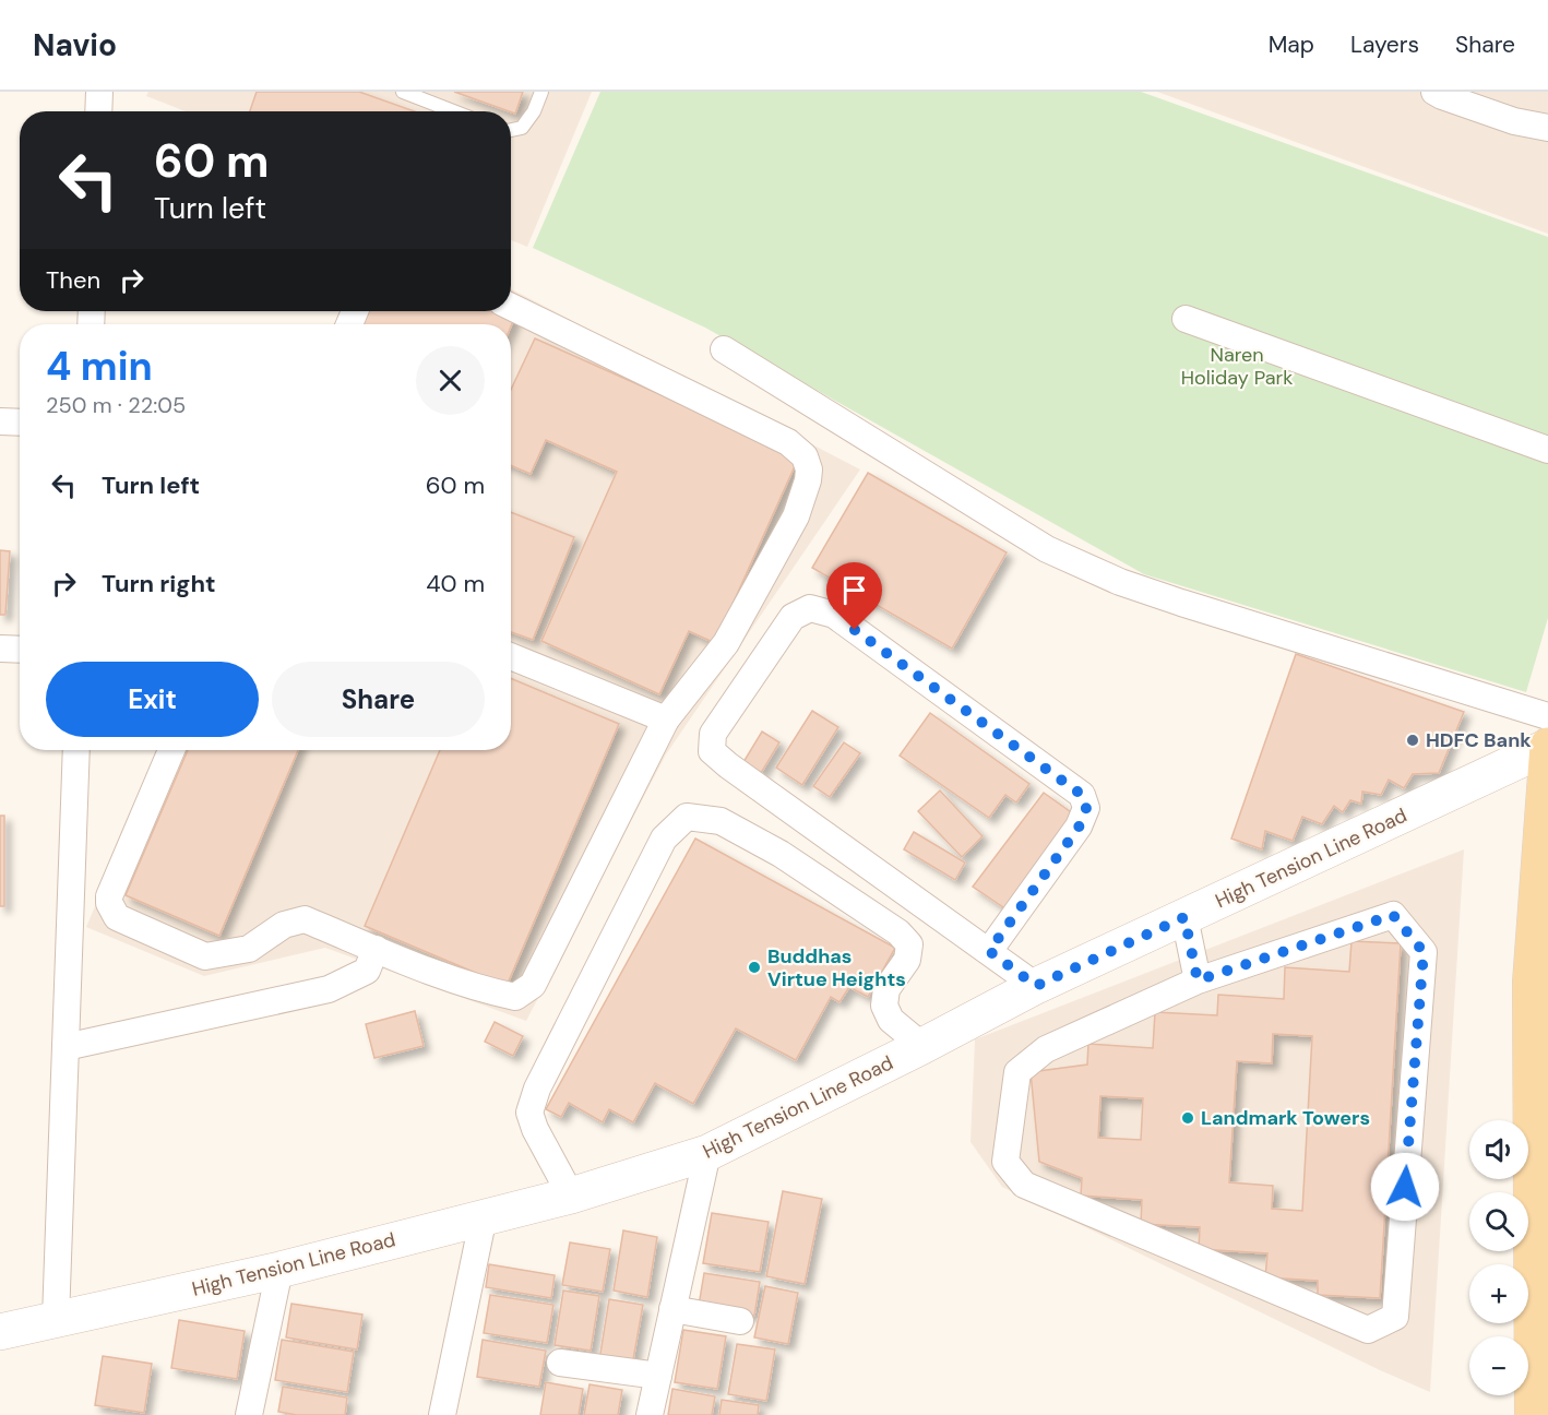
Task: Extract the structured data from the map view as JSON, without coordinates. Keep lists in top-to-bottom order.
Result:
{
  "streets": {
    "main road": ["High Tension Line Road"]
  },
  "parks": ["Naren Holiday Park"],
  "places": ["HDFC Bank", "Buddhas Virtue Heights", "Landmark Towers"],
  "page": {
    "header": "Navio",
    "nav": ["Map", "Layers", "Share"],
    "turn": ["60 m", "Turn left"],
    "then": "Then",
    "heading": ["4 min", "250 m · 22:05"],
    "list": [
      {
        "name": "Turn left",
        "value": "60 m"
      },
      {
        "name": "Turn right",
        "value": "40 m"
      }
    ],
    "buttons": ["Exit", "Share"],
    "map_buttons": ["+", "−"]
  }
}
